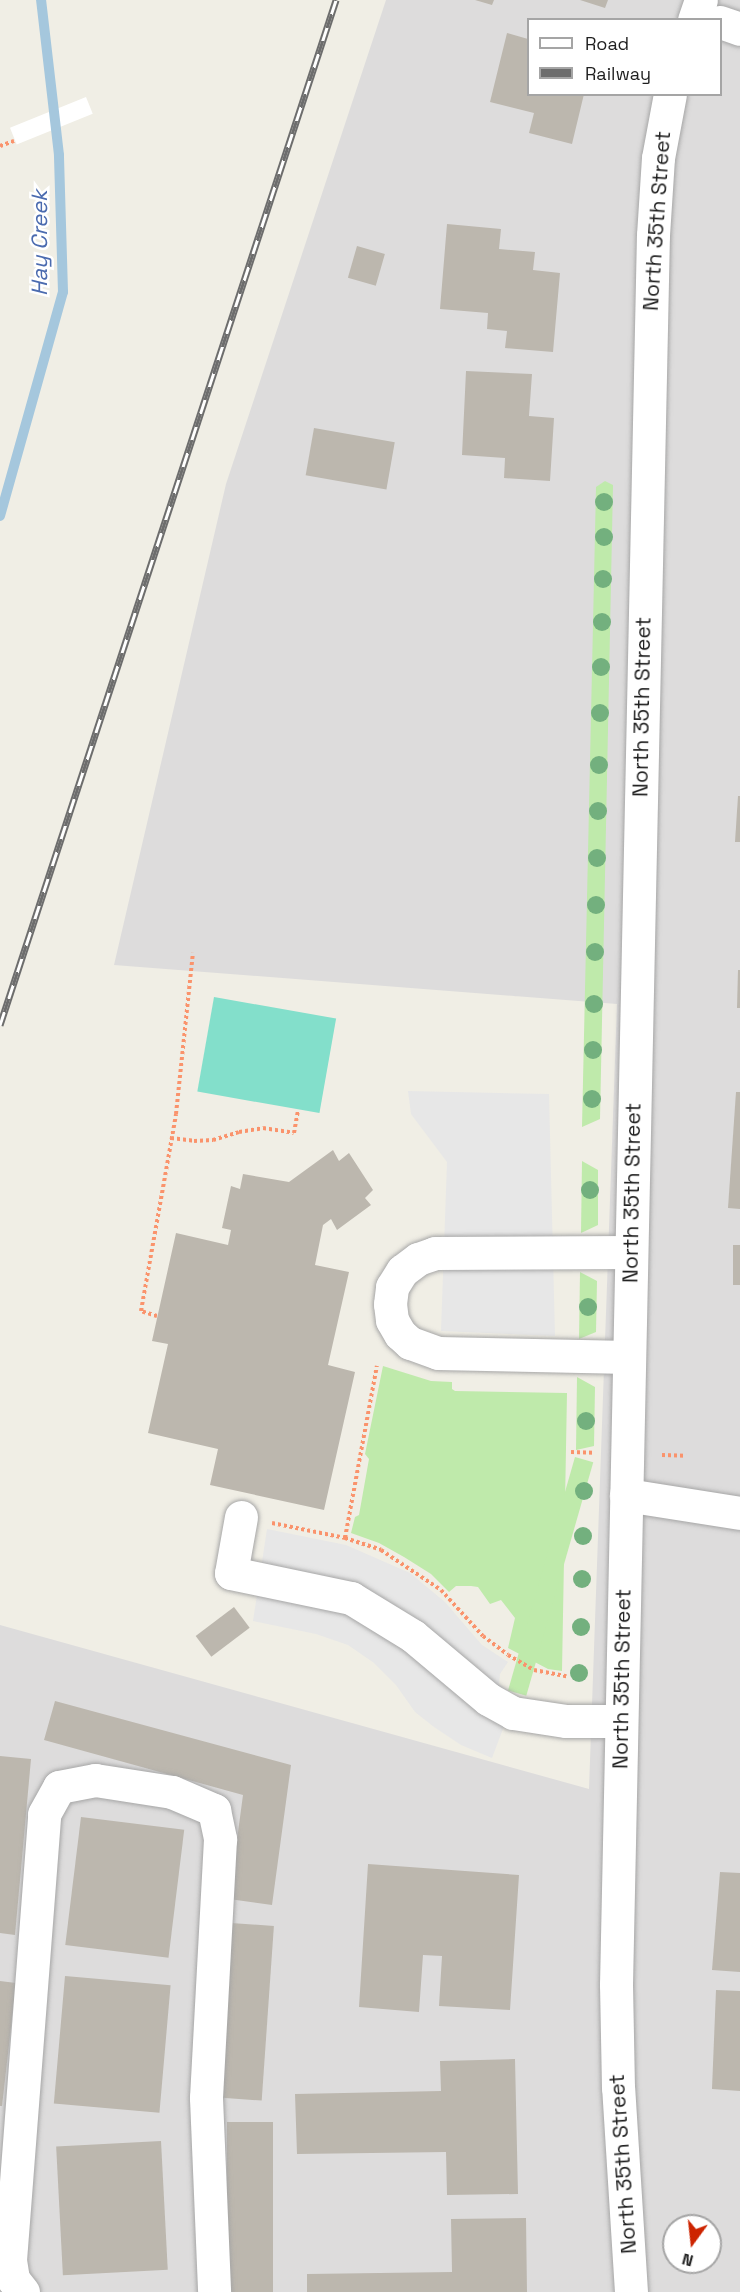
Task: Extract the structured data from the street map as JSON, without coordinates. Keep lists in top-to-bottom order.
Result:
{
  "streets": {
    "street": ["North 35th Street"]
  },
  "water": ["Hay Creek"],
  "legend": ["Road", "Railway"],
  "north": "bottom"
}
